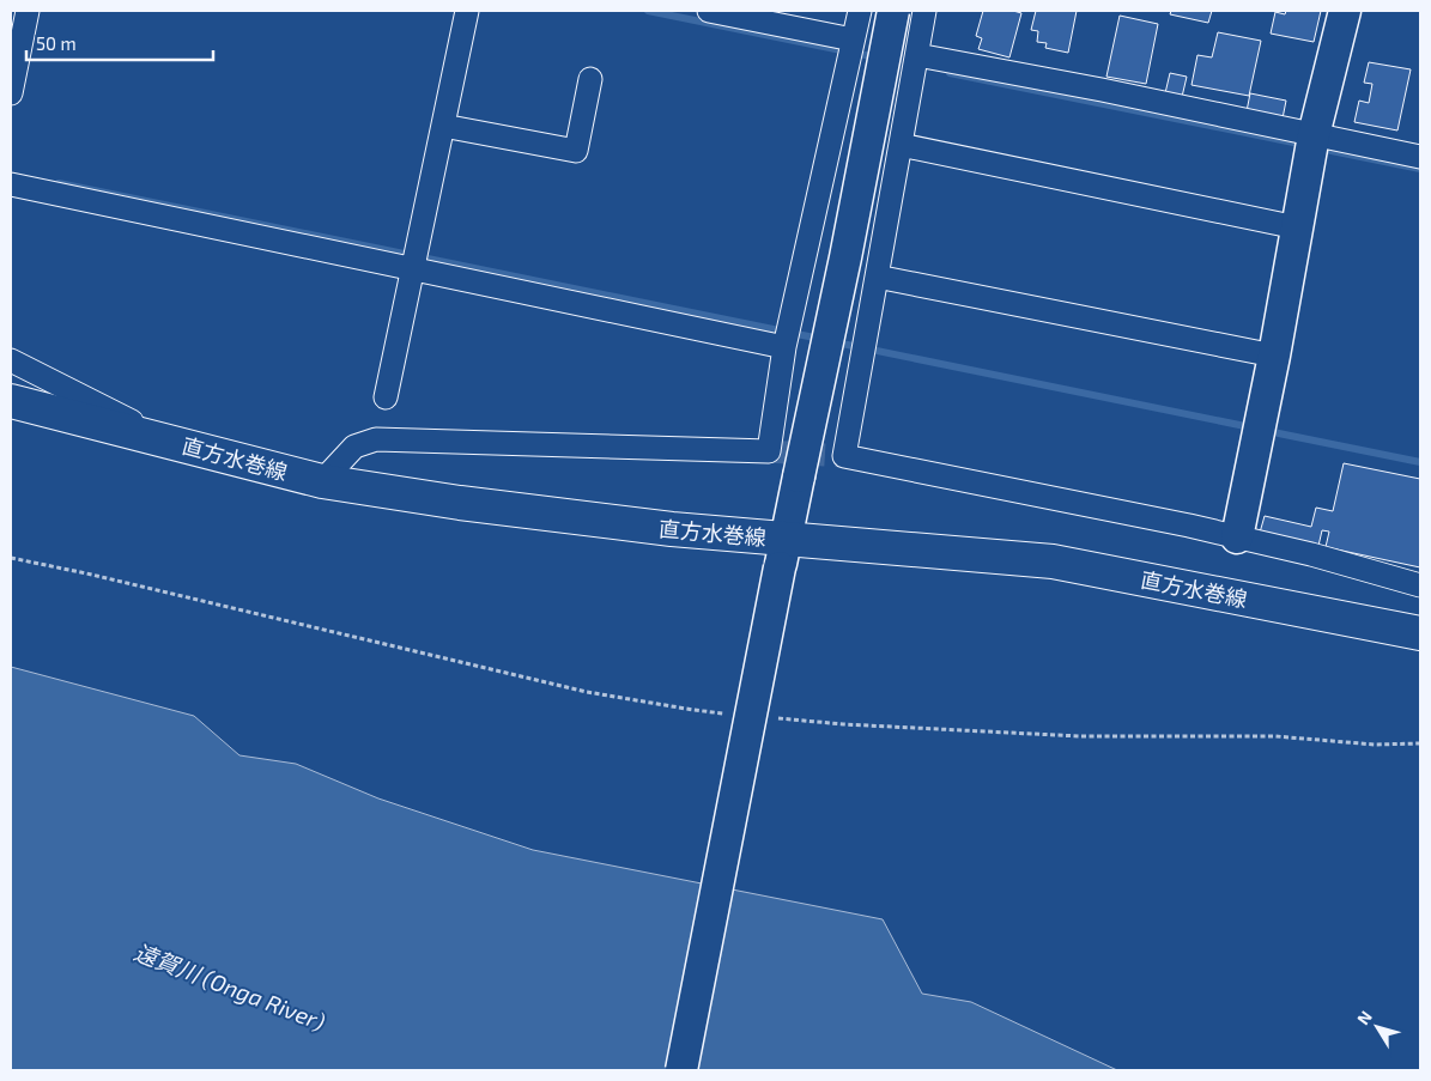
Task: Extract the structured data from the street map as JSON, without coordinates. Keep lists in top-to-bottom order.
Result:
{
  "streets": {
    "main road": ["直方水巻線"]
  },
  "water": ["遠賀川 (Onga River)"],
  "scale_bar": "50 m",
  "north": "top left"
}
